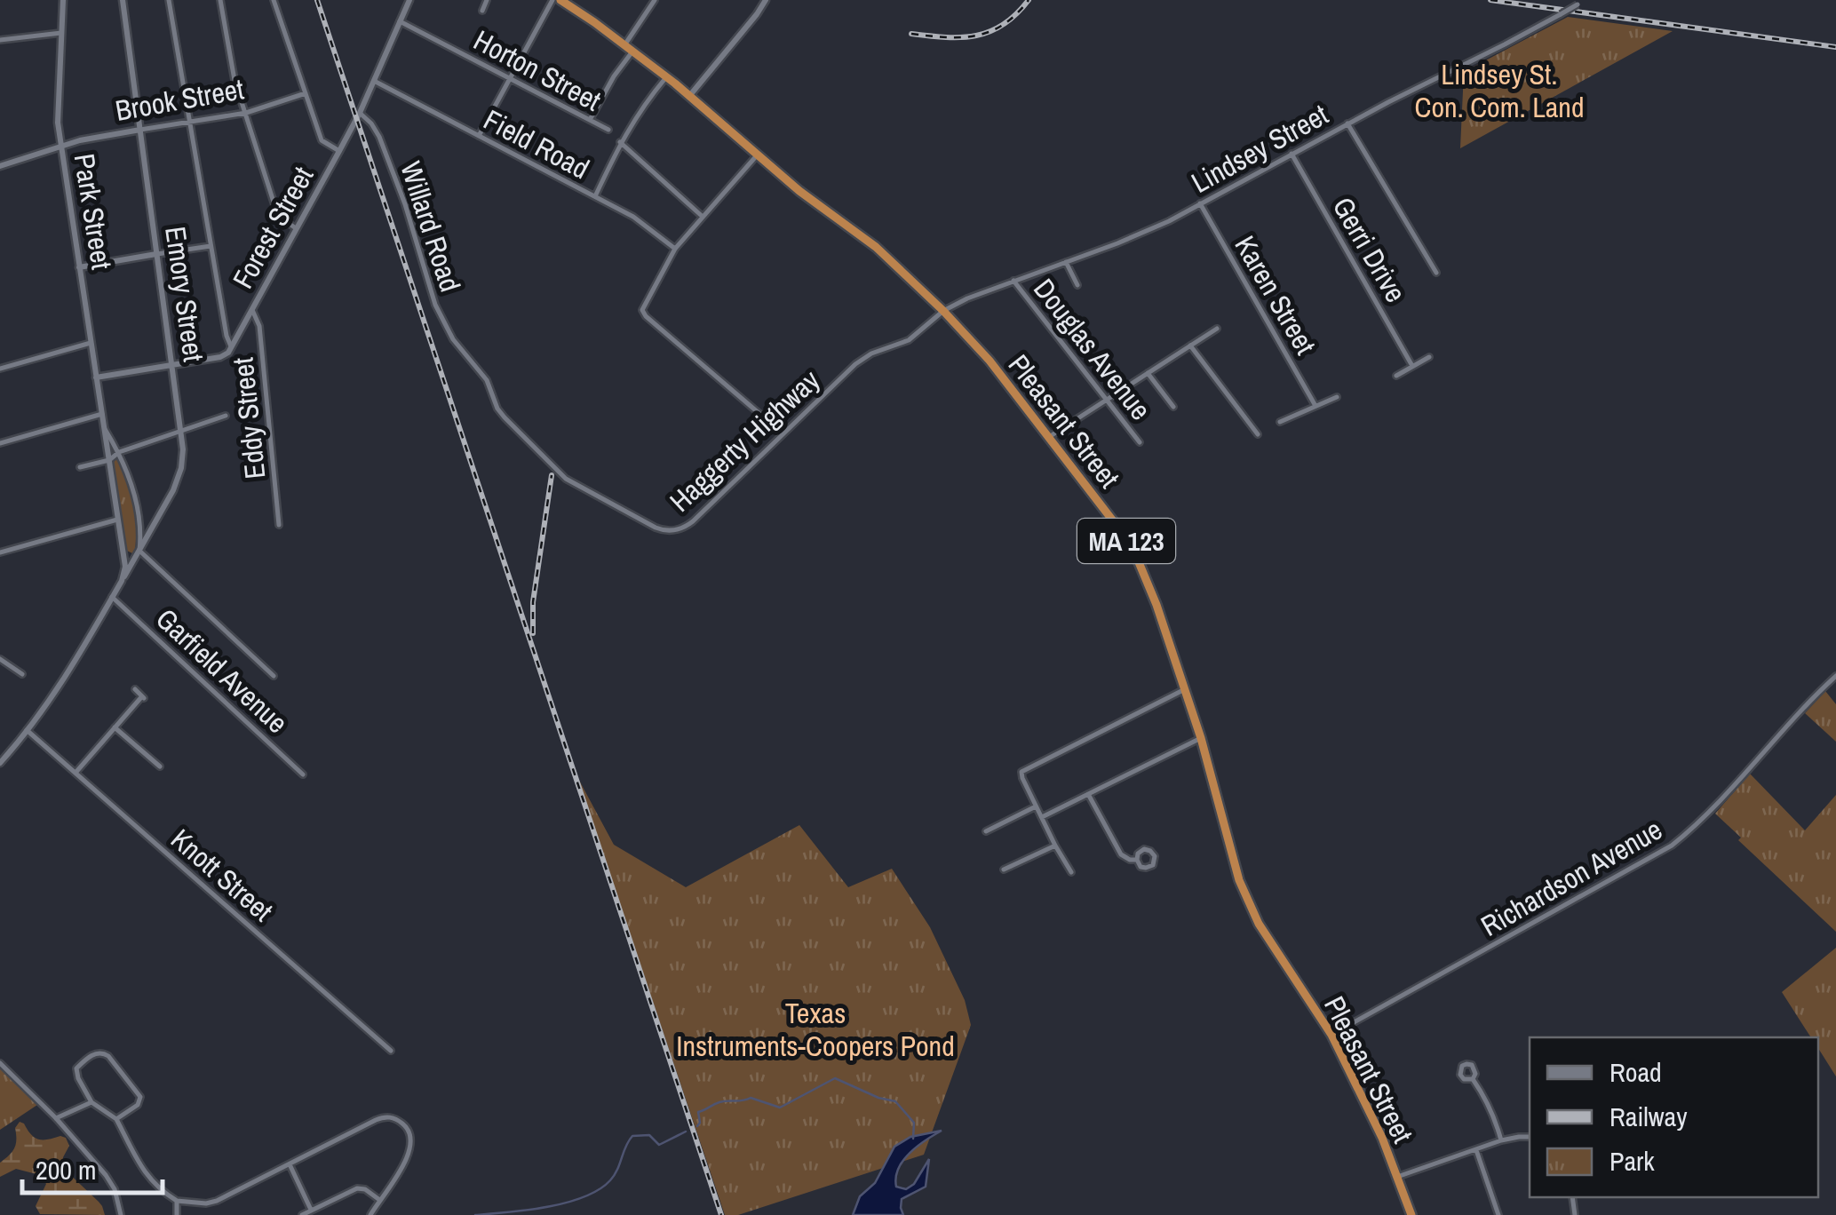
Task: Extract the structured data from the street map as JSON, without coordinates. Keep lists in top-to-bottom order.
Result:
{
  "streets": {
    "highway": ["Pleasant Street", "MA 123"],
    "main road": [
      "Brook Street",
      "Park Street",
      "Forest Street",
      "Emory Street"
    ],
    "street": [
      "Horton Street",
      "Field Road",
      "Lindsey Street",
      "Willard Road",
      "Gerri Drive",
      "Karen Street",
      "Douglas Avenue",
      "Eddy Street",
      "Haggerty Highway",
      "Garfield Avenue",
      "Knott Street",
      "Richardson Avenue"
    ]
  },
  "crossings": [
    ["Horton Street", "Forest Street"],
    ["Brook Street", "Park Street"],
    ["Brook Street", "Emory Street"],
    ["Field Road", "Forest Street"],
    ["Lindsey Street", "Gerri Drive"],
    ["Lindsey Street", "Karen Street"],
    ["Lindsey Street", "Douglas Avenue"],
    ["Lindsey Street", "Pleasant Street"],
    ["Lindsey Street", "Haggerty Highway"],
    ["Park Street", "Emory Street"],
    ["Park Street", "Garfield Avenue"],
    ["Park Street", "Knott Street"],
    ["Willard Road", "Forest Street"],
    ["Willard Road", "Haggerty Highway"],
    ["Forest Street", "Eddy Street"],
    ["Pleasant Street", "Haggerty Highway"],
    ["Pleasant Street", "Richardson Avenue"]
  ],
  "parks": ["Lindsey St. Con. Com. Land", "Texas Instruments-Coopers Pond"],
  "legend": ["Road", "Railway", "Park"],
  "scale_bar": "200 m"
}
